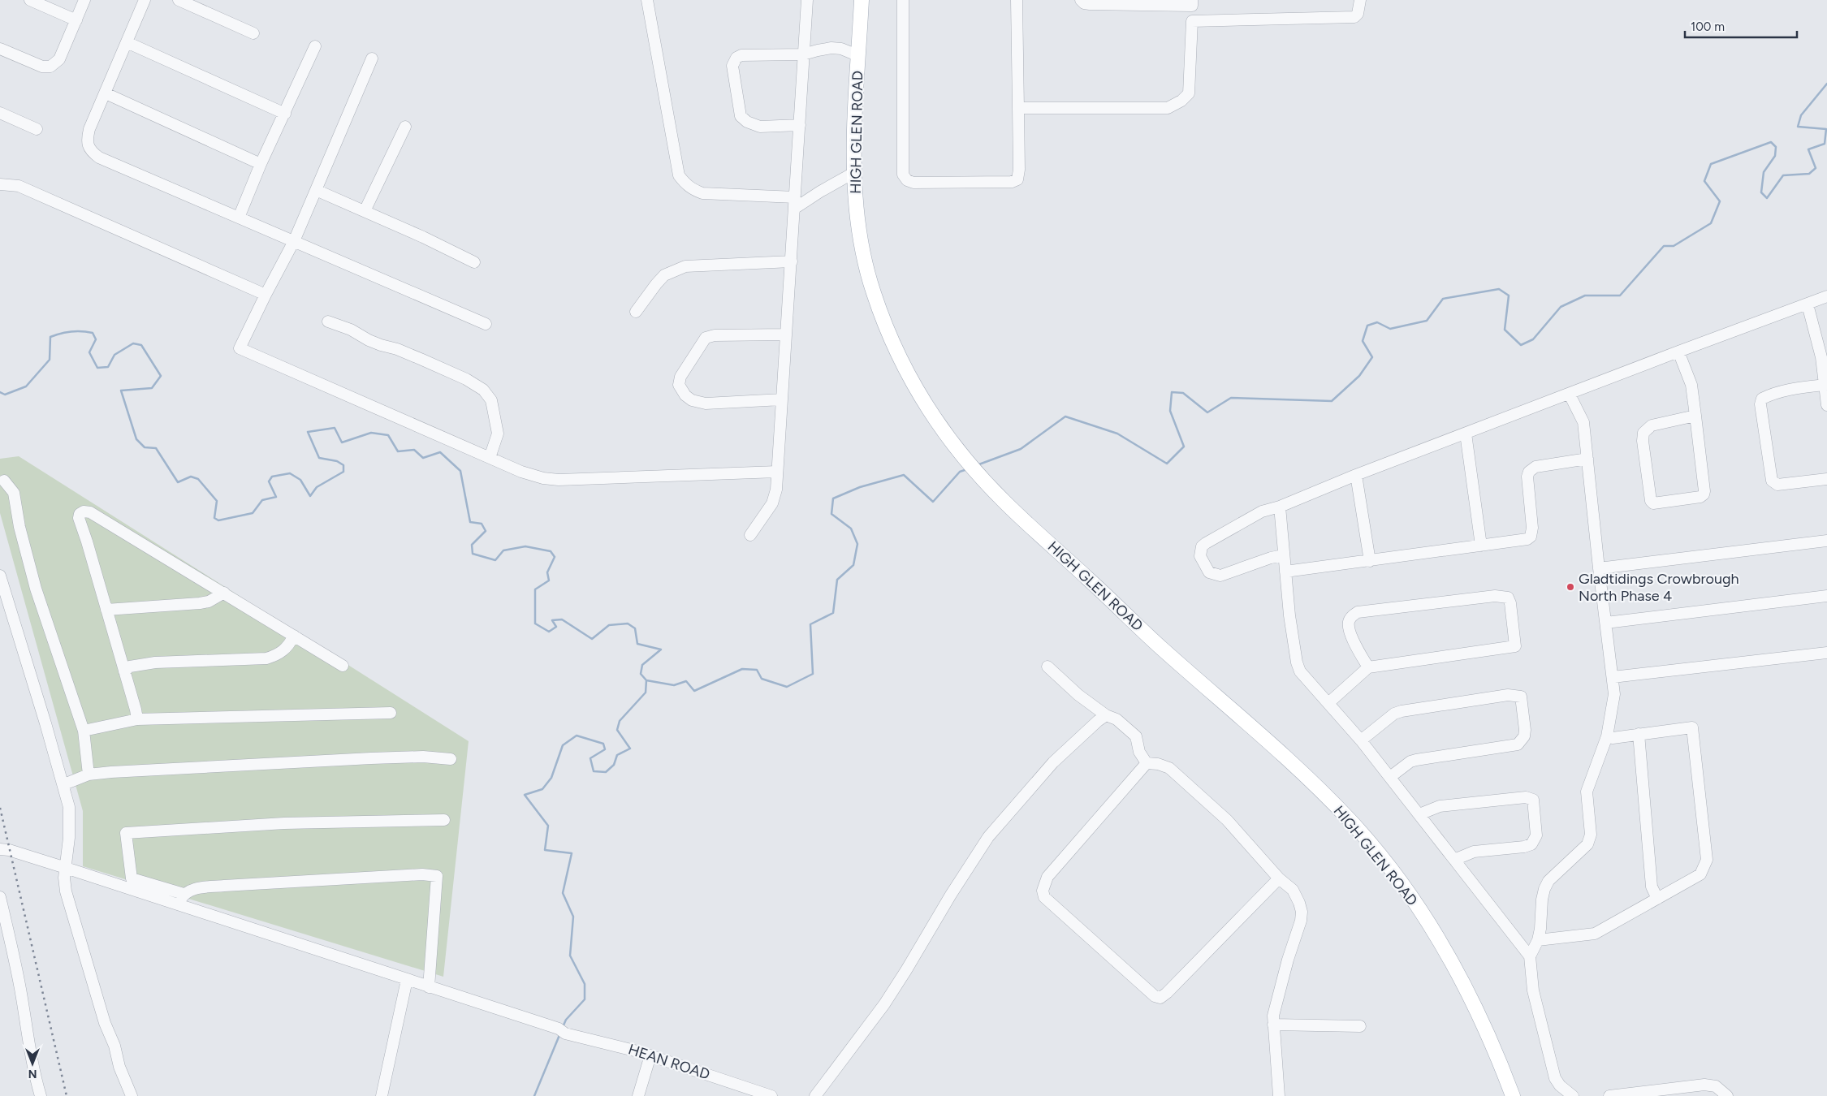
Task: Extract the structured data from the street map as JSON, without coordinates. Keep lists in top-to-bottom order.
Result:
{
  "streets": {
    "main road": ["HIGH GLEN ROAD"],
    "street": ["HEAN ROAD"]
  },
  "places": ["Gladtidings Crowbrough North Phase 4"],
  "scale_bar": "100 m",
  "north": "bottom"
}
